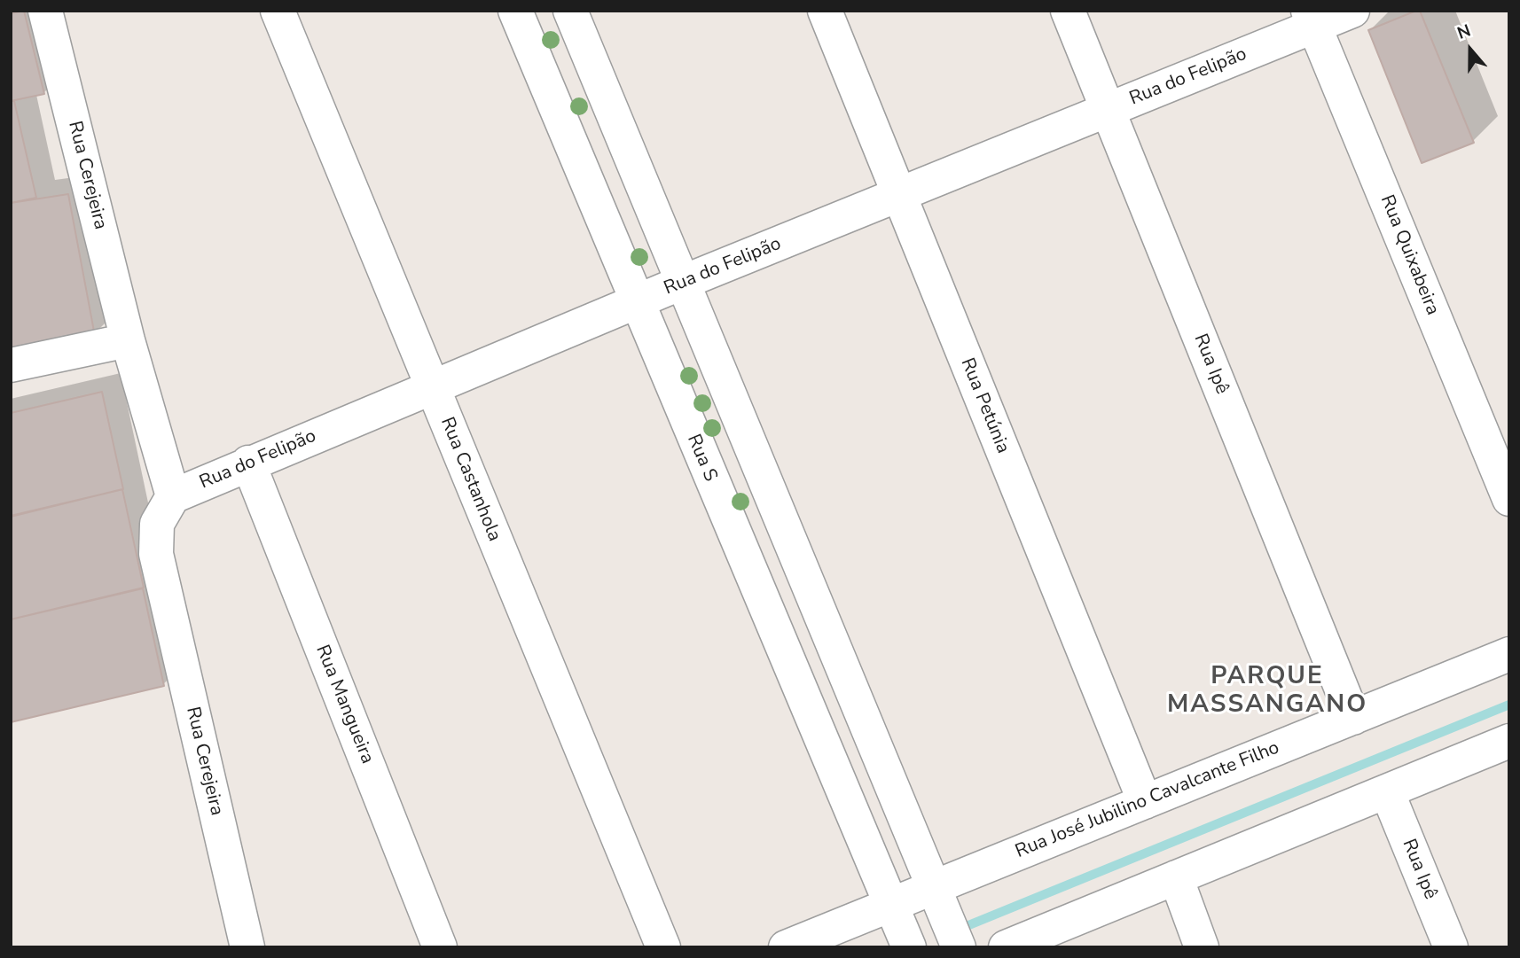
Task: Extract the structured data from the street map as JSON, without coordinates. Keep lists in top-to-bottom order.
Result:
{
  "streets": {
    "street": [
      "Rua do Felipão",
      "Rua Cerejeira",
      "Rua Quixabeira",
      "Rua Ipê",
      "Rua Petúnia",
      "Rua S",
      "Rua Castanhola",
      "Rua Mangueira",
      "Rua José Jubilino Cavalcante Filho"
    ]
  },
  "crossings": [
    ["Rua do Felipão", "Rua Cerejeira"],
    ["Rua do Felipão", "Rua Quixabeira"],
    ["Rua do Felipão", "Rua Ipê"],
    ["Rua do Felipão", "Rua Petúnia"],
    ["Rua do Felipão", "Rua S"],
    ["Rua do Felipão", "Rua Castanhola"],
    ["Rua do Felipão", "Rua Mangueira"],
    ["Rua Ipê", "Rua José Jubilino Cavalcante Filho"],
    ["Rua Petúnia", "Rua José Jubilino Cavalcante Filho"],
    ["Rua S", "Rua José Jubilino Cavalcante Filho"]
  ],
  "districts": ["PARQUE MASSANGANO"],
  "north": "top"
}
